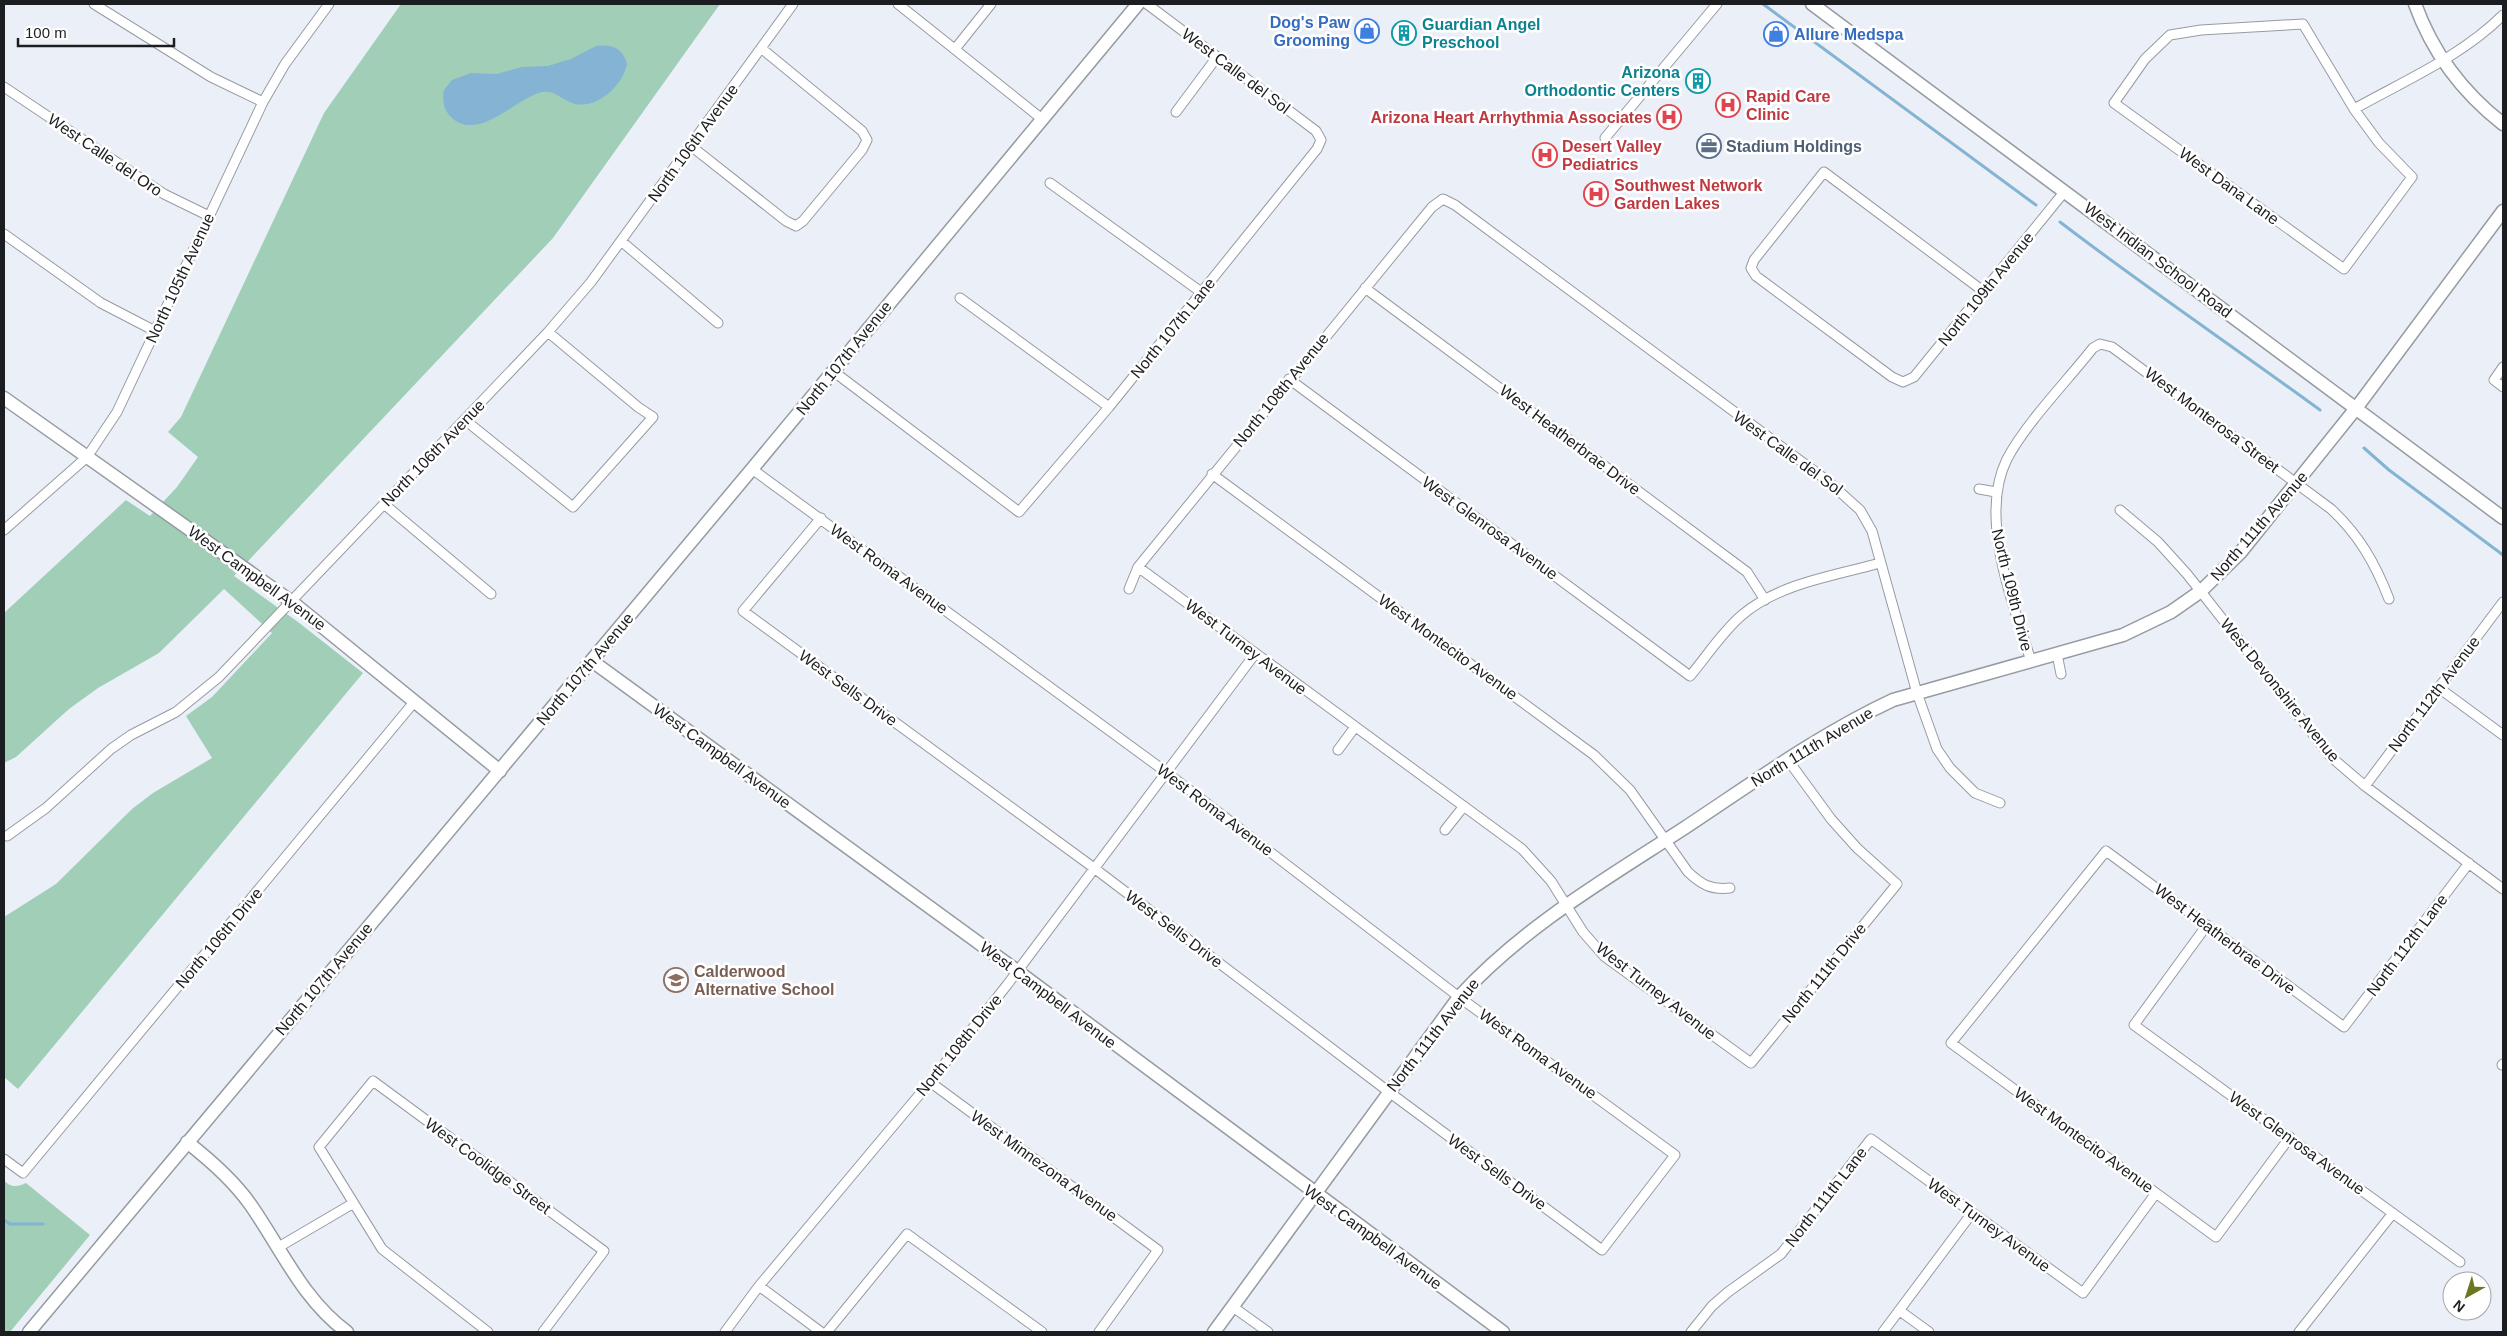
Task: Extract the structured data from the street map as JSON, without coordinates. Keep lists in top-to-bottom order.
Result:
{
  "streets": {
    "street": [
      "West Calle del Sol",
      "North 106th Avenue",
      "West Calle del Oro",
      "West Dana Lane",
      "West Indian School Road",
      "North 105th Avenue",
      "North 109th Avenue",
      "North 107th Lane",
      "North 107th Avenue",
      "North 108th Avenue",
      "West Monterosa Street",
      "West Heatherbrae Drive",
      "North 111th Avenue",
      "West Glenrosa Avenue",
      "West Roma Avenue",
      "West Campbell Avenue",
      "North 109th Drive",
      "West Turney Avenue",
      "West Montecito Avenue",
      "West Sells Drive",
      "West Devonshire Avenue",
      "North 112th Avenue",
      "North 106th Drive",
      "North 112th Lane",
      "North 111th Drive",
      "North 108th Drive",
      "West Coolidge Street",
      "West Minnezona Avenue",
      "North 111th Lane"
    ]
  },
  "crossings": [
    ["West Calle del Sol", "North 107th Lane"],
    ["West Calle del Sol", "North 108th Avenue"],
    ["West Calle del Sol", "North 111th Avenue"],
    ["North 106th Avenue", "West Campbell Avenue"],
    ["West Calle del Oro", "North 105th Avenue"],
    ["West Indian School Road", "North 109th Avenue"],
    ["West Indian School Road", "North 111th Avenue"],
    ["North 105th Avenue", "West Campbell Avenue"],
    ["North 107th Lane", "North 107th Avenue"],
    ["North 107th Avenue", "West Roma Avenue"],
    ["North 107th Avenue", "West Campbell Avenue"],
    ["North 108th Avenue", "West Heatherbrae Drive"],
    ["North 108th Avenue", "West Glenrosa Avenue"],
    ["North 108th Avenue", "West Turney Avenue"],
    ["North 108th Avenue", "West Montecito Avenue"],
    ["West Monterosa Street", "North 111th Avenue"],
    ["West Monterosa Street", "North 109th Drive"],
    ["West Heatherbrae Drive", "West Glenrosa Avenue"],
    ["West Heatherbrae Drive", "West Montecito Avenue"],
    ["West Heatherbrae Drive", "North 112th Lane"],
    ["North 111th Avenue", "West Roma Avenue"],
    ["North 111th Avenue", "West Campbell Avenue"],
    ["North 111th Avenue", "North 109th Drive"],
    ["North 111th Avenue", "West Turney Avenue"],
    ["North 111th Avenue", "West Montecito Avenue"],
    ["North 111th Avenue", "West Sells Drive"],
    ["North 111th Avenue", "West Devonshire Avenue"],
    ["North 111th Avenue", "North 111th Drive"],
    ["West Glenrosa Avenue", "West Montecito Avenue"],
    ["West Roma Avenue", "West Sells Drive"],
    ["West Roma Avenue", "North 108th Drive"],
    ["West Campbell Avenue", "North 106th Drive"],
    ["West Campbell Avenue", "North 108th Drive"],
    ["West Turney Avenue", "West Montecito Avenue"],
    ["West Turney Avenue", "North 111th Drive"],
    ["West Turney Avenue", "North 108th Drive"],
    ["West Turney Avenue", "North 111th Lane"],
    ["West Sells Drive", "North 108th Drive"],
    ["West Devonshire Avenue", "North 112th Avenue"],
    ["West Devonshire Avenue", "North 112th Lane"],
    ["North 108th Drive", "West Minnezona Avenue"]
  ],
  "places": {
    "shop": ["Dog's Paw Grooming", "Allure Medspa"],
    "building": ["Guardian Angel Preschool", "Arizona Orthodontic Centers"],
    "hospital": [
      "Rapid Care Clinic",
      "Arizona Heart Arrhythmia Associates",
      "Desert Valley Pediatrics",
      "Southwest Network Garden Lakes"
    ],
    "office": ["Stadium Holdings"],
    "school or university": ["Calderwood Alternative School"]
  },
  "scale_bar": "100 m",
  "north": "bottom left"
}
